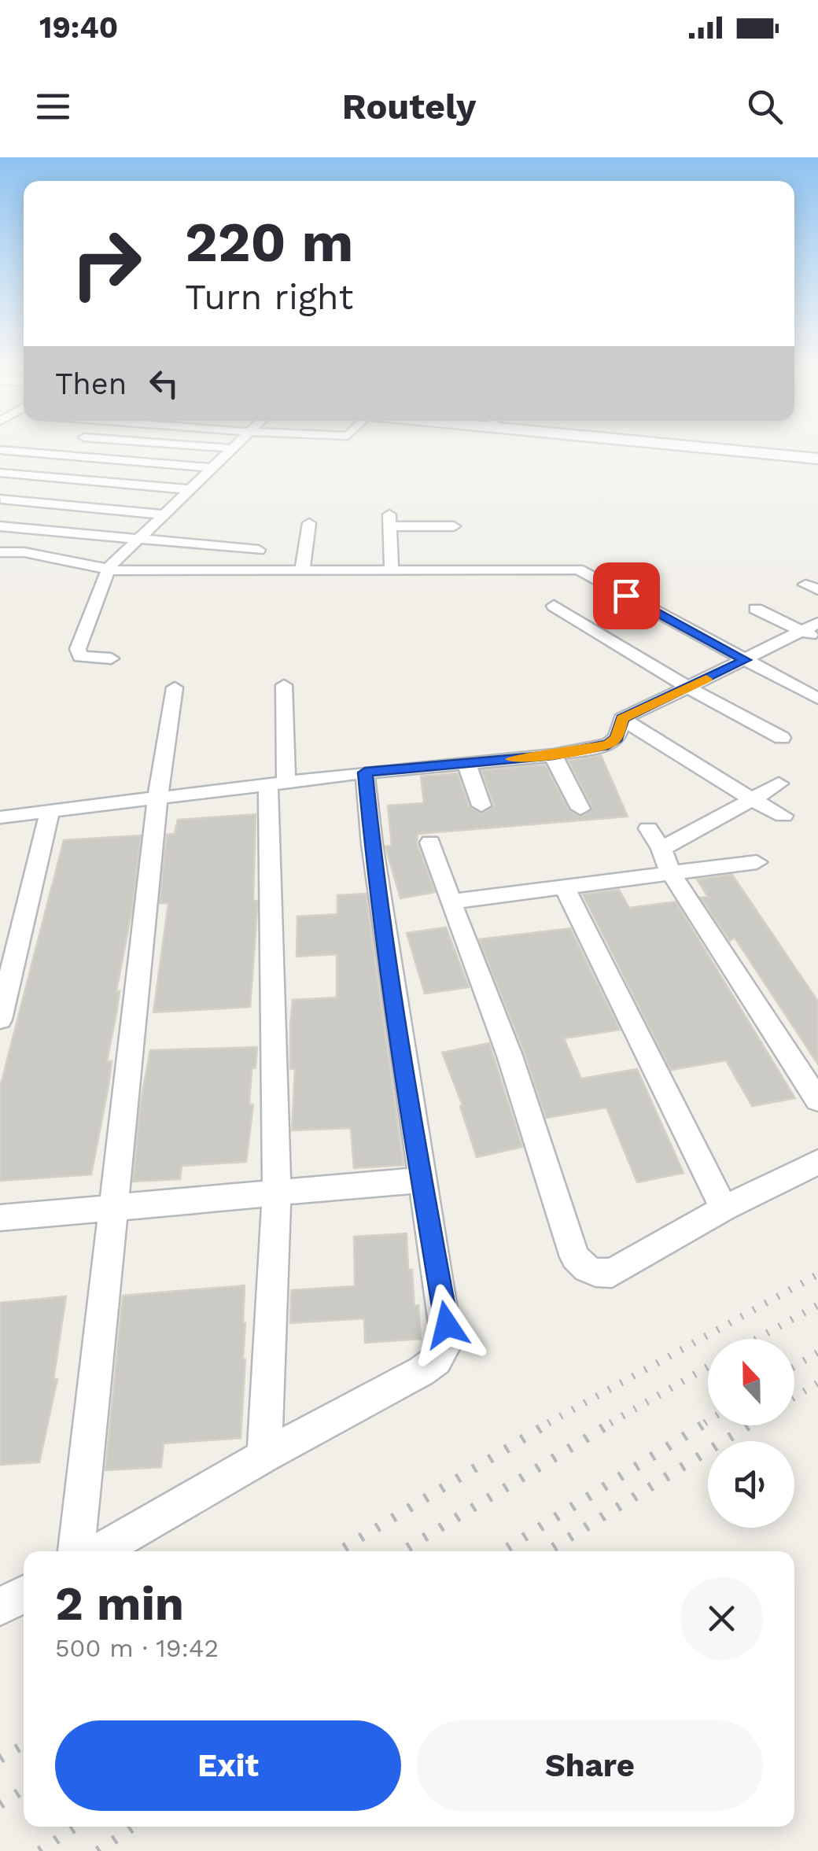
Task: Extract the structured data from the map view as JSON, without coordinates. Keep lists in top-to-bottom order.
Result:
{
  "north": "top",
  "page": {
    "status": "19:40",
    "header": "Routely",
    "turn": ["220 m", "Turn right"],
    "then": "Then",
    "heading": ["2 min", "500 m · 19:42"],
    "buttons": ["Exit", "Share"]
  }
}
